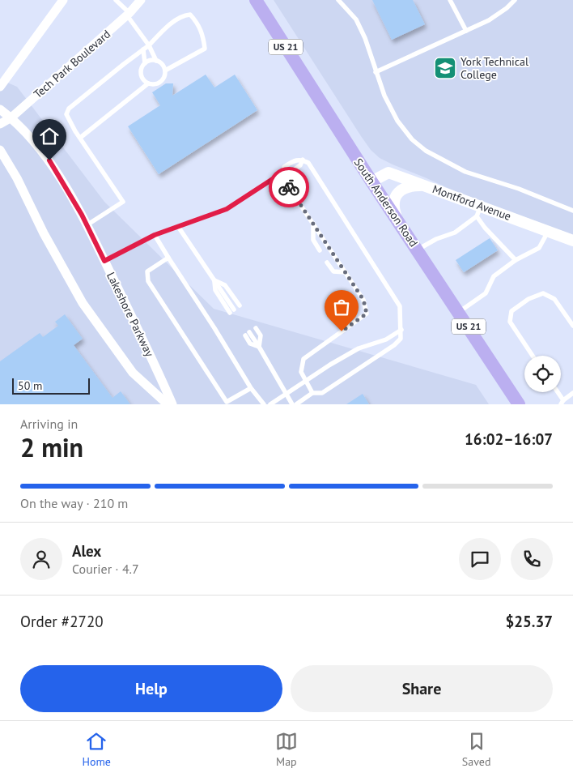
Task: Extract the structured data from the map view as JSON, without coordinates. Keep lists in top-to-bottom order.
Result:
{
  "streets": {
    "main road": ["US 21", "South Anderson Road"],
    "street": ["Tech Park Boulevard", "Montford Avenue", "Lakeshore Parkway"]
  },
  "crossings": [
    ["Tech Park Boulevard", "Lakeshore Parkway"],
    ["South Anderson Road", "Montford Avenue"]
  ],
  "places": {
    "school or university": ["York Technical College"]
  },
  "scale_bar": "50 m",
  "page": {
    "scale": "50 m",
    "heading": ["2 min", "Arriving in", "16:02–16:07"],
    "panel": [
      "Alex",
      "Courier · 4.7",
      "Order #2720",
      "$25.37"
    ],
    "bar": "On the way · 210 m",
    "buttons": ["Help", "Share"],
    "tabs": ["Home", "Map", "Saved"]
  }
}
